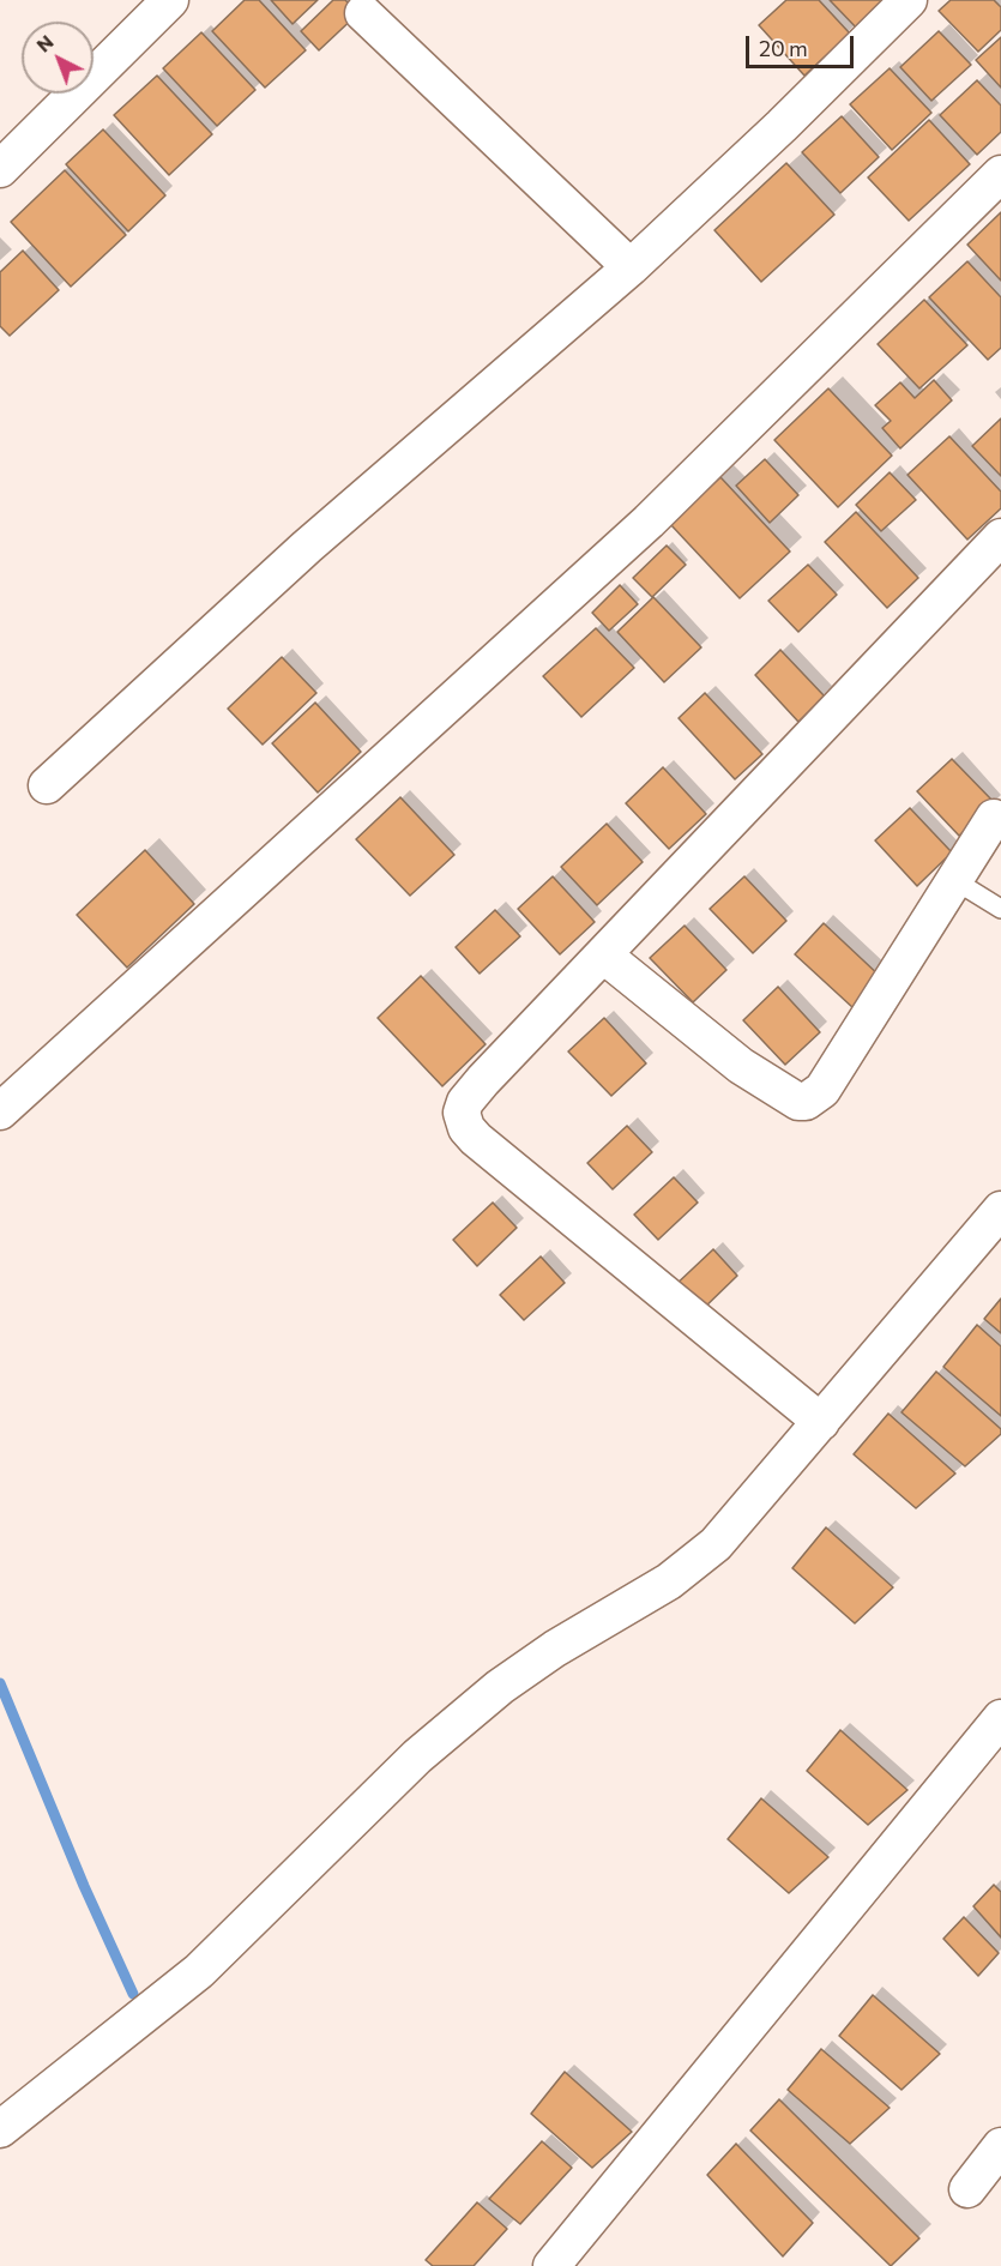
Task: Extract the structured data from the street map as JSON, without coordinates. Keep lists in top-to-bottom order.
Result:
{
  "scale_bar": "20 m",
  "north": "top left"
}
